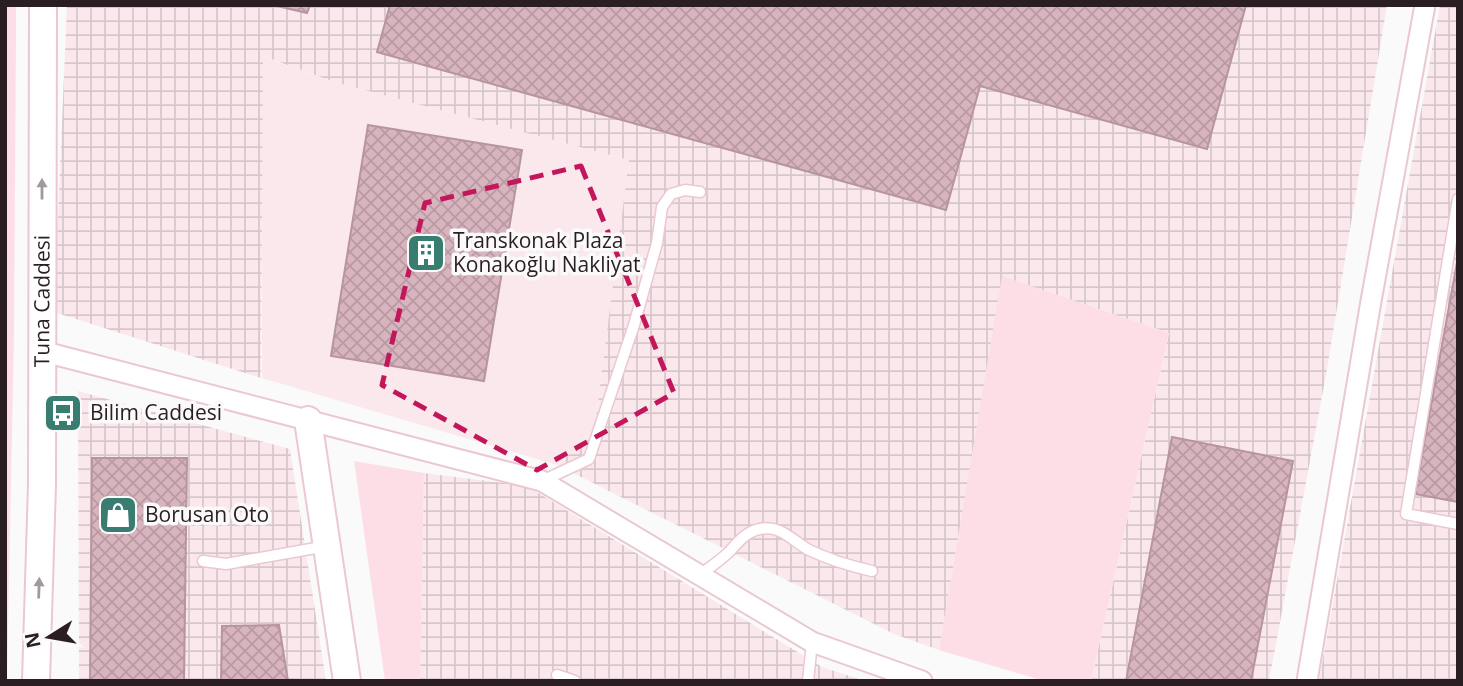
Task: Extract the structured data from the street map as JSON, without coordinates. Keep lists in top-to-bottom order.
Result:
{
  "streets": {
    "main road": ["Tuna Caddesi"]
  },
  "one_way": ["Tuna Caddesi"],
  "places": {
    "building": ["Transkonak Plaza Konakoğlu Nakliyat"],
    "bus stop": ["Bilim Caddesi"],
    "shop": ["Borusan Oto"]
  },
  "north": "left"
}
